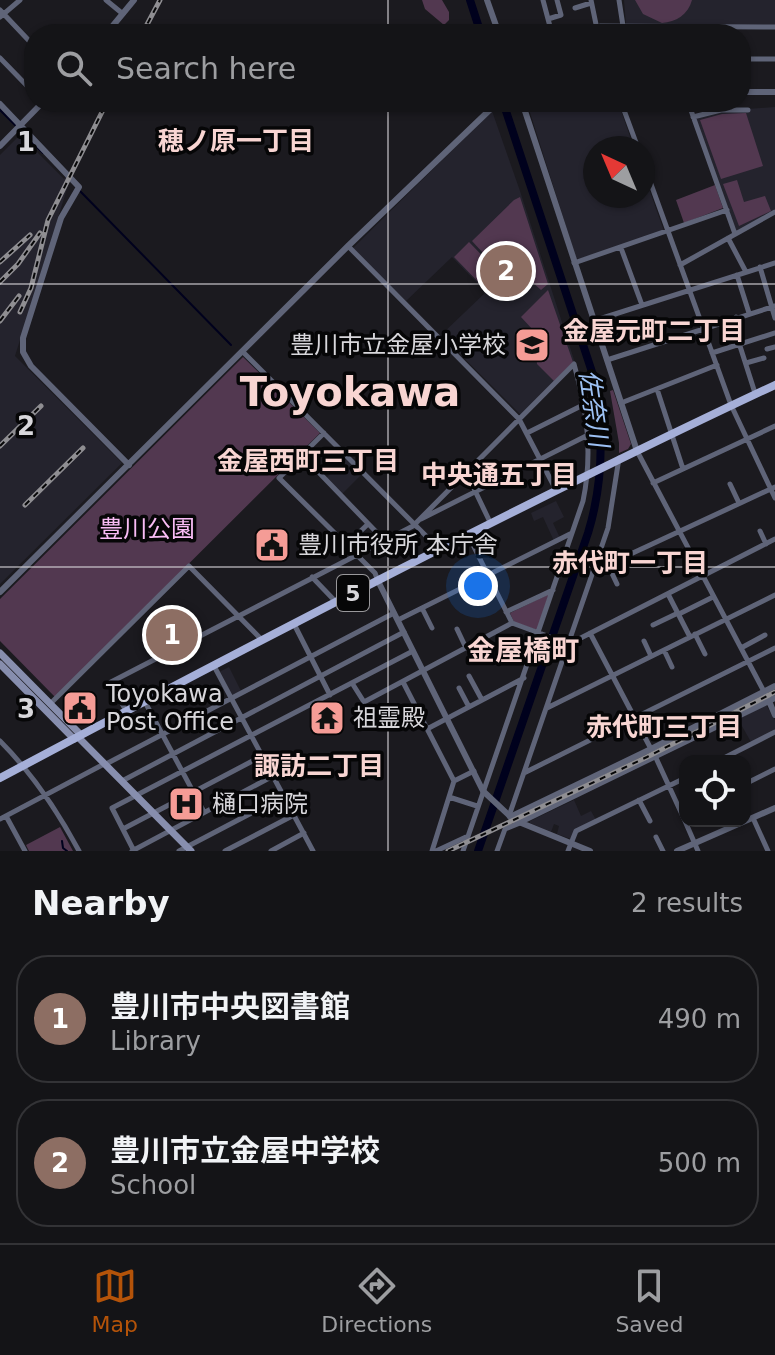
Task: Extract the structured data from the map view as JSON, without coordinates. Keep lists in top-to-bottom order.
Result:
{
  "streets": {
    "main road": ["5"]
  },
  "districts": [
    "穂ノ原一丁目",
    "金屋元町二丁目",
    "Toyokawa",
    "金屋西町三丁目",
    "中央通五丁目",
    "赤代町一丁目",
    "金屋橋町",
    "赤代町三丁目",
    "諏訪二丁目"
  ],
  "water": ["佐奈川"],
  "parks": ["豊川公園"],
  "places": {
    "school or university": ["豊川市立金屋小学校"],
    "public building": ["豊川市役所 本庁舎", "Toyokawa Post Office"],
    "temple": ["祖霊殿"],
    "hospital": ["樋口病院"]
  },
  "north": "top left",
  "page": {
    "search": "Search here",
    "pins": ["2", "1"],
    "heading": ["Nearby", "2 results"],
    "list": [
      {
        "mark": "1",
        "name": "豊川市中央図書館",
        "note": "Library",
        "value": "490 m"
      },
      {
        "mark": "2",
        "name": "豊川市立金屋中学校",
        "note": "School",
        "value": "500 m"
      }
    ],
    "nav": ["Map", "Directions", "Saved"]
  },
  "grid": {
    "rows": ["1", "2", "3"]
  }
}
